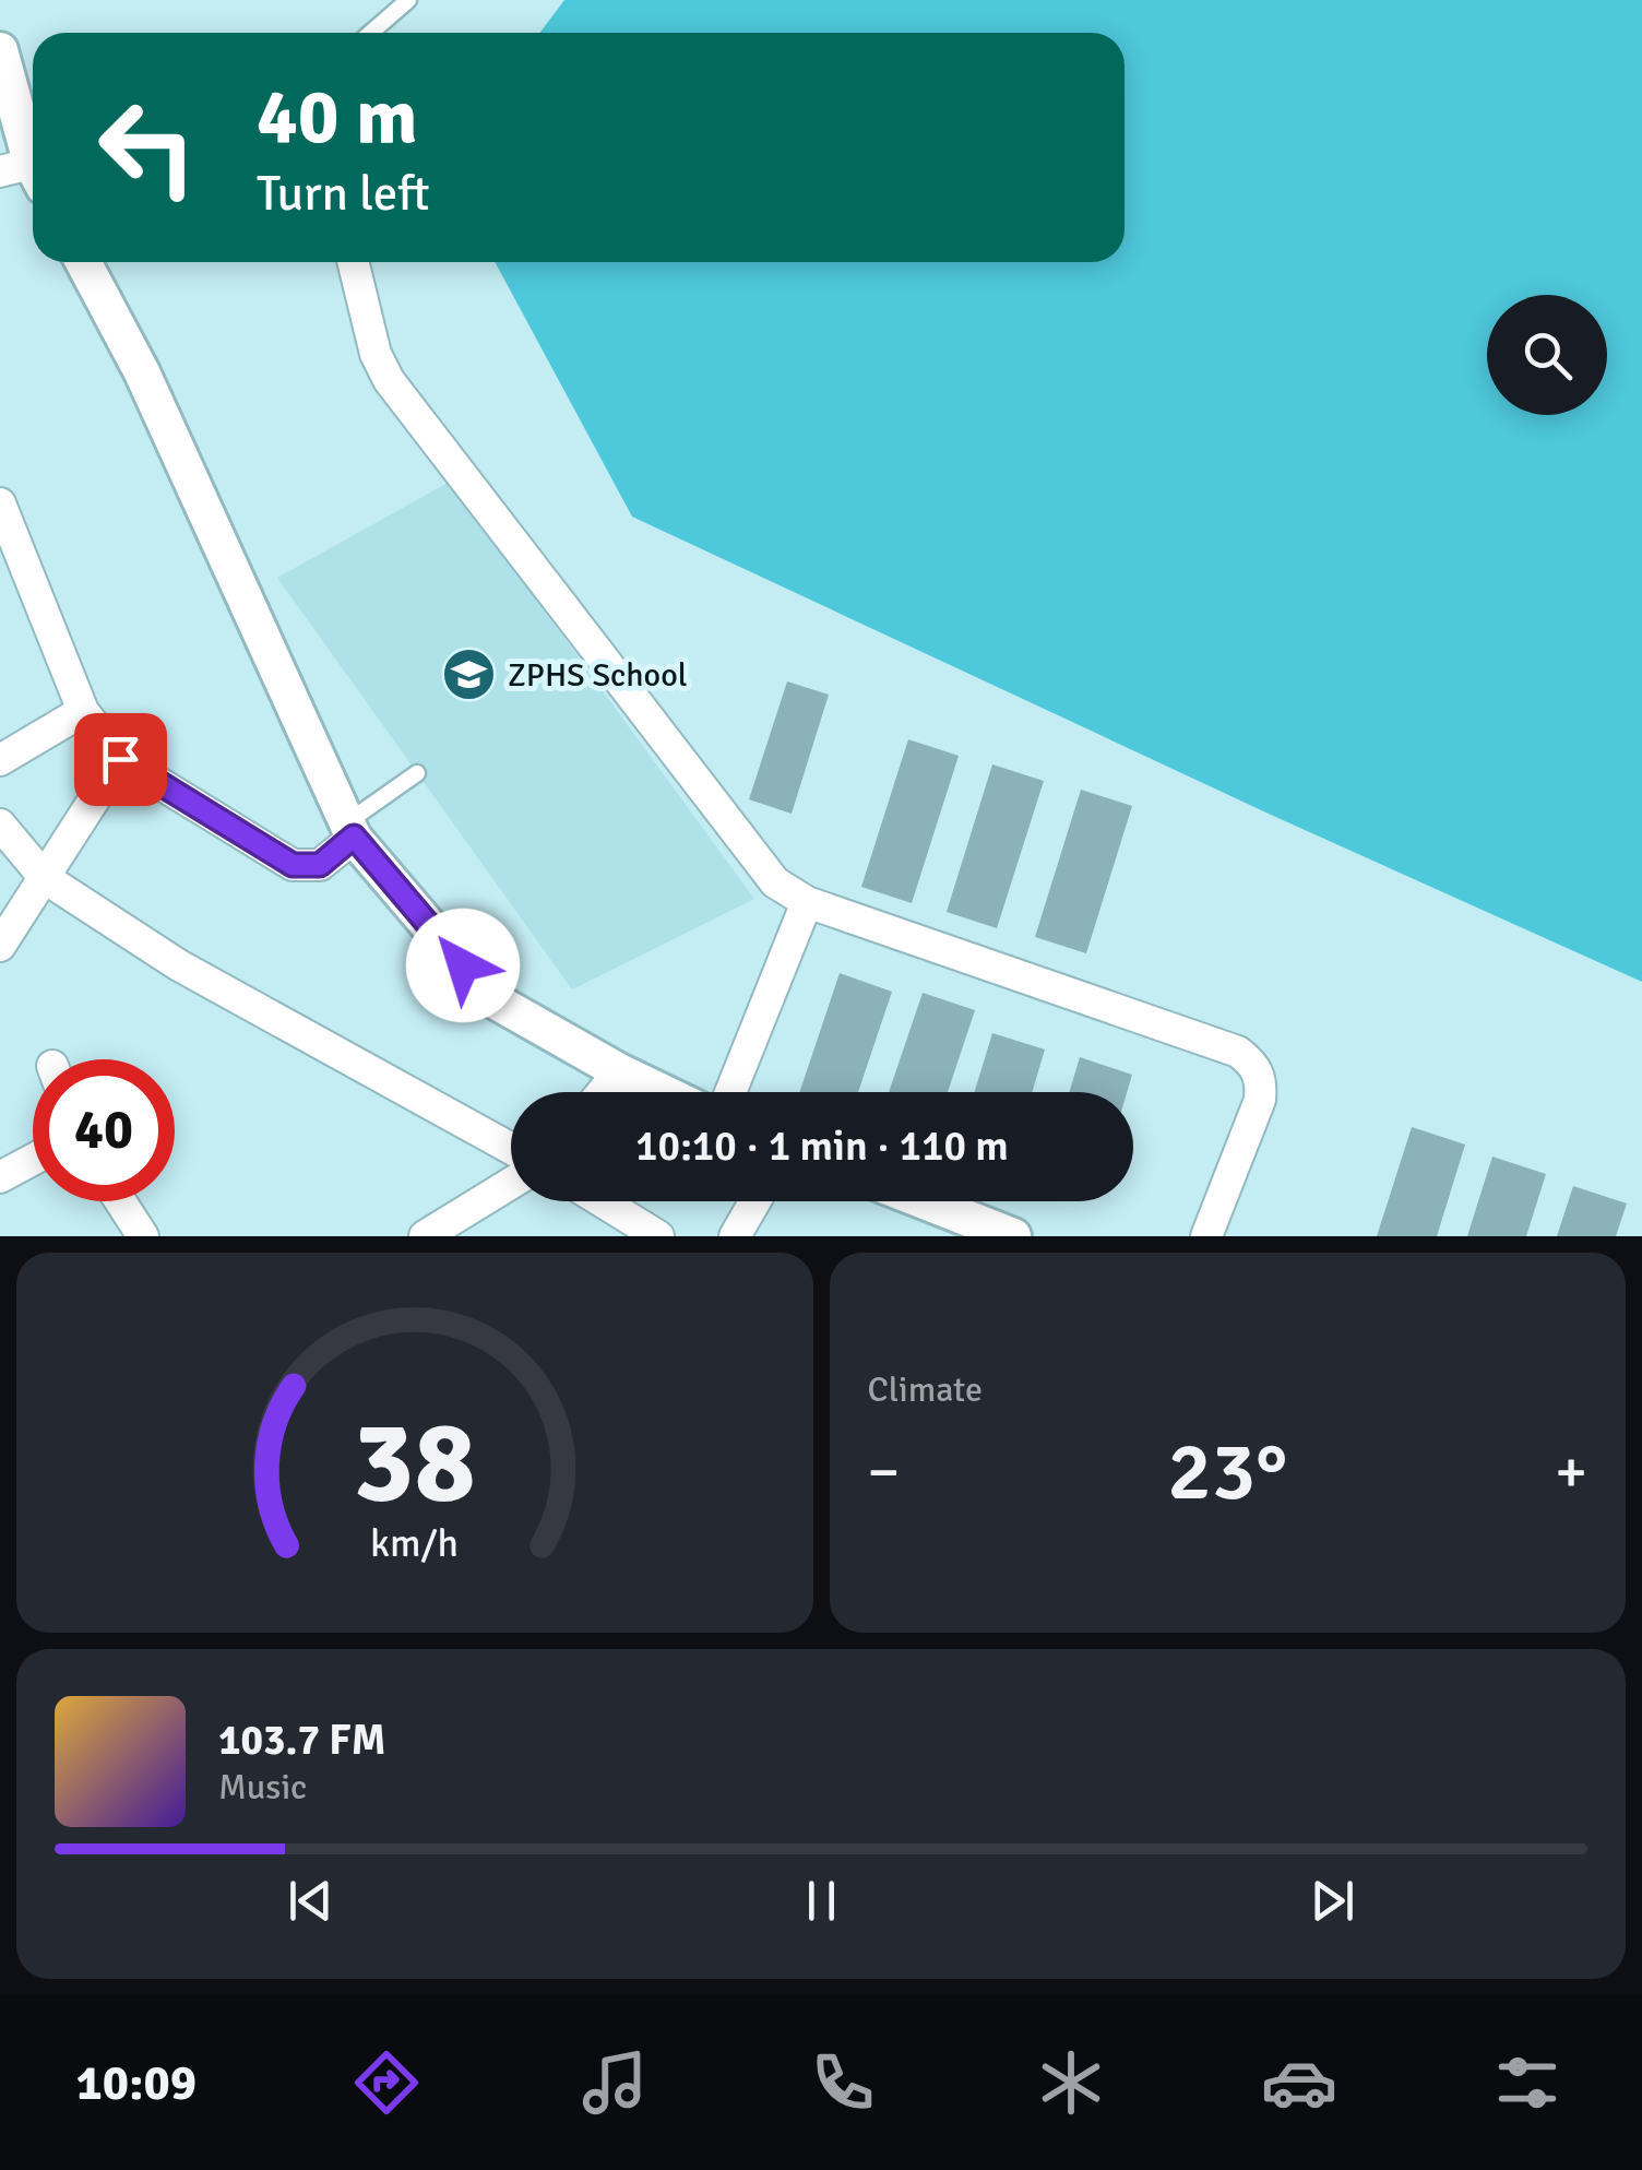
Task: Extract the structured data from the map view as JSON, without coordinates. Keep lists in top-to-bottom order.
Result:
{
  "places": {
    "school or university": ["ZPHS School"]
  },
  "page": {
    "turn": ["40 m", "Turn left"],
    "limit": "40",
    "trip": "10:10 · 1 min · 110 m",
    "tile": "Climate",
    "heat": ["−", "23°", "+"],
    "song": ["103.7 FM", "Music"],
    "tabs": "10:09",
    "gauge": ["38", "km/h"]
  }
}
